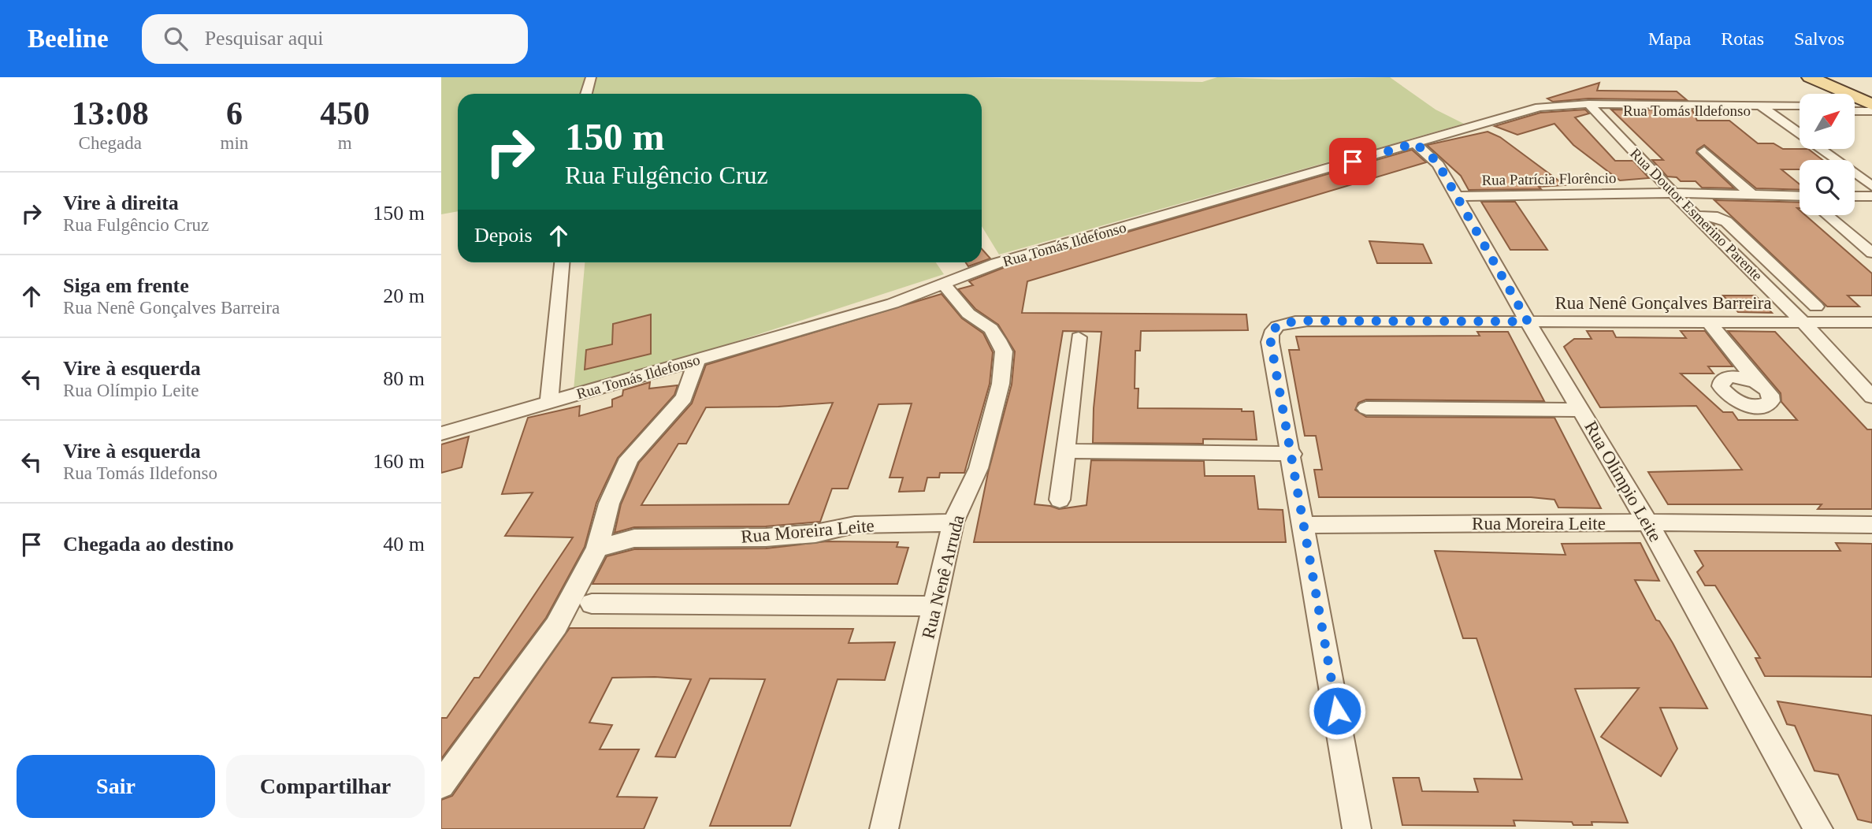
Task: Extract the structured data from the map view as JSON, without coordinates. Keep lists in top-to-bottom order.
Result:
{
  "streets": {
    "street": [
      "Rua Tomás Ildefonso",
      "Rua Patrícia Florêncio",
      "Rua Doutor Esmerino Parente",
      "Rua Nenê Gonçalves Barreira",
      "Rua Olímpio Leite",
      "Rua Moreira Leite",
      "Rua Nenê Arruda"
    ]
  },
  "crossings": [
    ["Rua Tomás Ildefonso", "Rua Doutor Esmerino Parente"],
    ["Rua Tomás Ildefonso", "Rua Olímpio Leite"],
    ["Rua Tomás Ildefonso", "Rua Nenê Arruda"],
    ["Rua Patrícia Florêncio", "Rua Doutor Esmerino Parente"],
    ["Rua Patrícia Florêncio", "Rua Olímpio Leite"],
    ["Rua Doutor Esmerino Parente", "Rua Nenê Gonçalves Barreira"],
    ["Rua Nenê Gonçalves Barreira", "Rua Olímpio Leite"],
    ["Rua Olímpio Leite", "Rua Moreira Leite"],
    ["Rua Moreira Leite", "Rua Nenê Arruda"]
  ],
  "north": "top right",
  "page": {
    "header": "Beeline",
    "search": "Pesquisar aqui",
    "nav": ["Mapa", "Rotas", "Salvos"],
    "eta": [
      "13:08",
      "Chegada",
      "6",
      "min",
      "450",
      "m"
    ],
    "turn": ["150 m", "Rua Fulgêncio Cruz"],
    "list": [
      {
        "name": "Vire à direita",
        "note": "Rua Fulgêncio Cruz",
        "value": "150 m"
      },
      {
        "name": "Siga em frente",
        "note": "Rua Nenê Gonçalves Barreira",
        "value": "20 m"
      },
      {
        "name": "Vire à esquerda",
        "note": "Rua Olímpio Leite",
        "value": "80 m"
      },
      {
        "name": "Vire à esquerda",
        "note": "Rua Tomás Ildefonso",
        "value": "160 m"
      },
      {
        "name": "Chegada ao destino",
        "value": "40 m"
      }
    ],
    "then": "Depois",
    "buttons": ["Sair", "Compartilhar"]
  }
}
